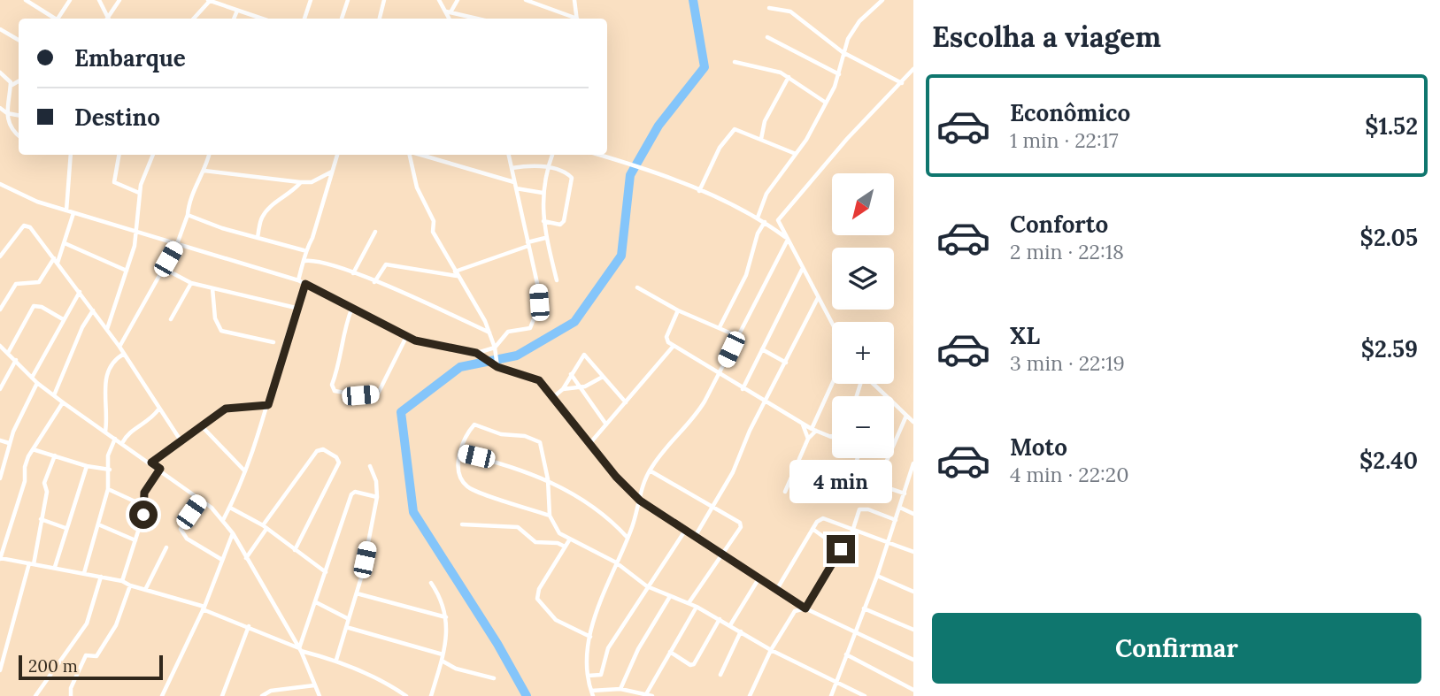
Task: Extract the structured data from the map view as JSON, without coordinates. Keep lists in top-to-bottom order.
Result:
{
  "scale_bar": "200 m",
  "north": "bottom left",
  "page": {
    "heading": "Escolha a viagem",
    "banner": ["Embarque", "Destino"],
    "list": [
      {
        "name": "Econômico",
        "note": "1 min · 22:17",
        "value": "$1.52"
      },
      {
        "name": "Conforto",
        "note": "2 min · 22:18",
        "value": "$2.05"
      },
      {
        "name": "XL",
        "note": "3 min · 22:19",
        "value": "$2.59"
      },
      {
        "name": "Moto",
        "note": "4 min · 22:20",
        "value": "$2.40"
      }
    ],
    "map_buttons": ["+", "−"],
    "bubble": "4 min",
    "buttons": "Confirmar",
    "scale": "200 m"
  }
}
